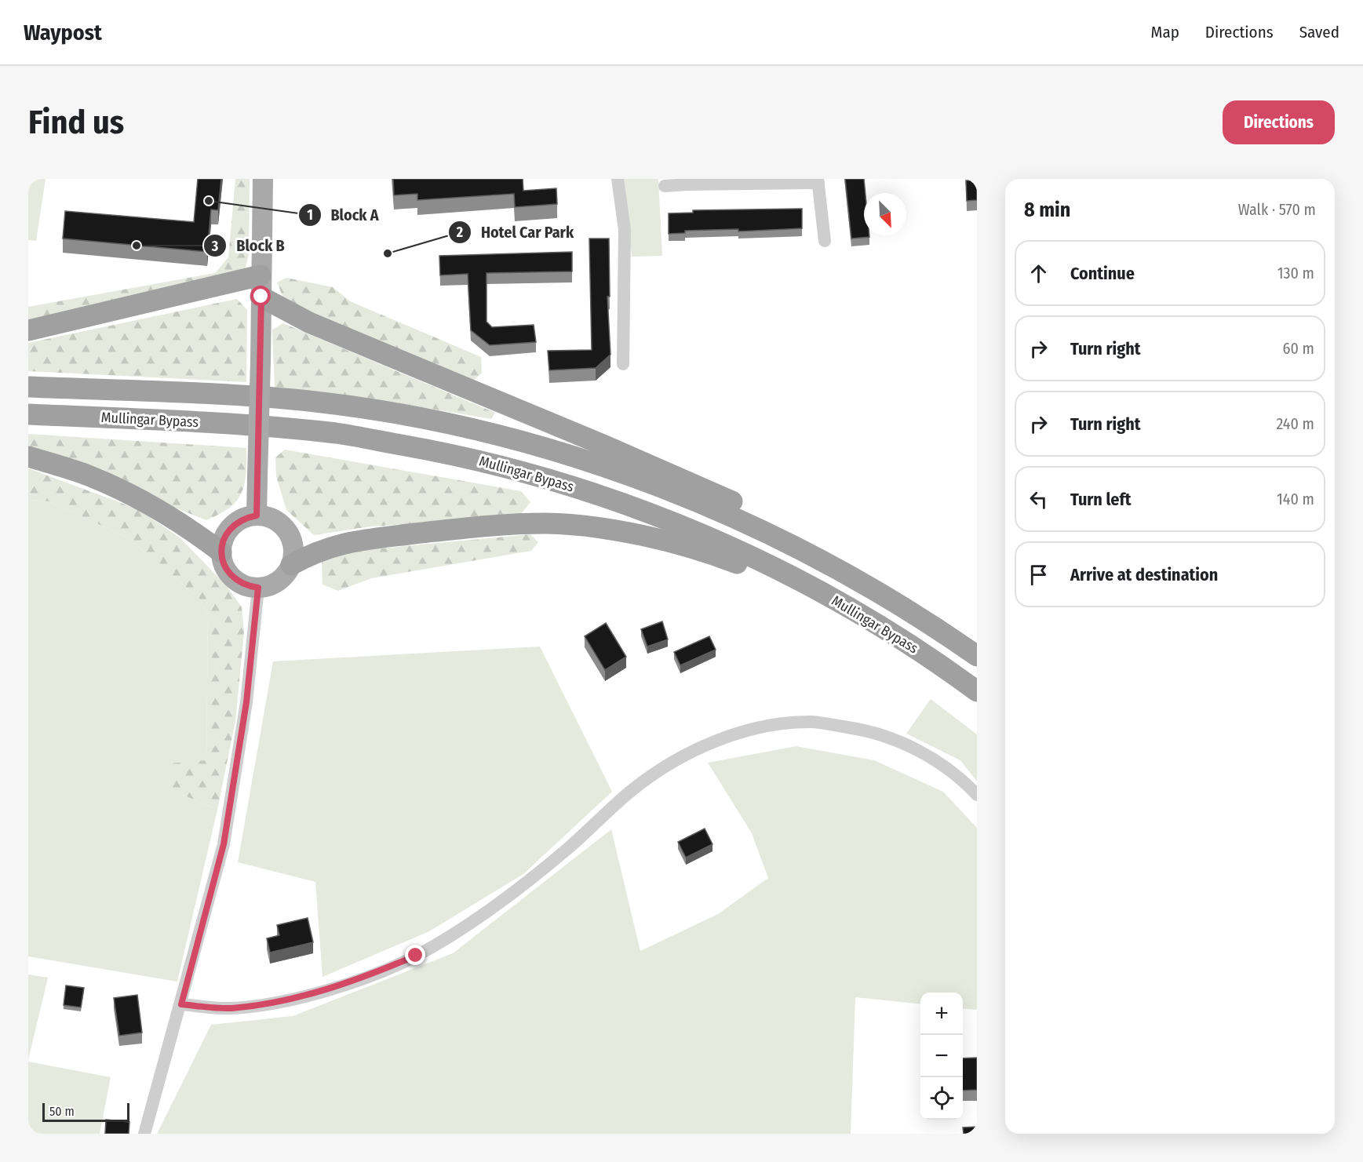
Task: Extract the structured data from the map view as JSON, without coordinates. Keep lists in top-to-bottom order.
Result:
{
  "streets": {
    "highway": ["Mullingar Bypass"]
  },
  "places": ["Block A", "Block B", "Hotel Car Park"],
  "scale_bar": "50 m",
  "north": "bottom right",
  "page": {
    "header": "Waypost",
    "nav": ["Map", "Directions", "Saved"],
    "buttons": "Directions",
    "title": "Find us",
    "heading": ["8 min", "Walk · 570 m"],
    "list": [
      ["Continue", "130 m"],
      ["Turn right", "60 m"],
      ["Turn right", "240 m"],
      ["Turn left", "140 m"],
      "Arrive at destination"
    ],
    "map_buttons": ["+", "−"],
    "scale": "50 m"
  }
}
